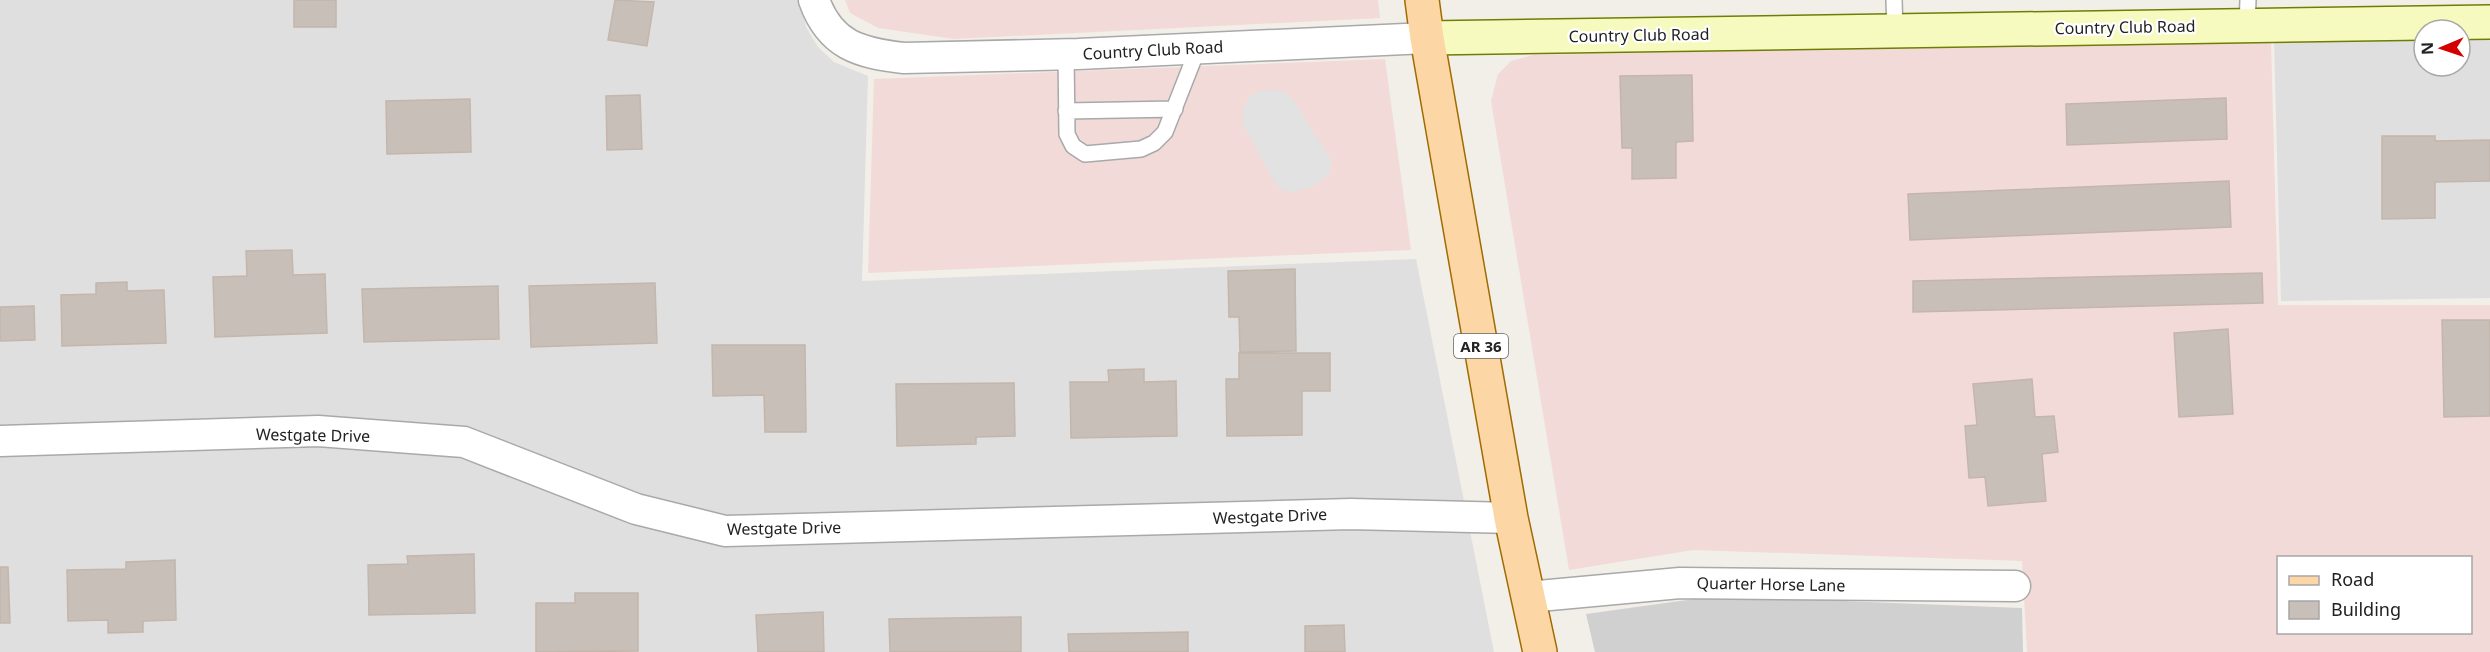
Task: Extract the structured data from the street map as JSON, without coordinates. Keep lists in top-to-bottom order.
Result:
{
  "streets": {
    "main road": ["AR 36"],
    "street": ["Country Club Road", "Westgate Drive", "Quarter Horse Lane"]
  },
  "crossings": [
    ["Country Club Road", "AR 36"],
    ["AR 36", "Westgate Drive"],
    ["AR 36", "Quarter Horse Lane"]
  ],
  "legend": ["Road", "Building"],
  "north": "left"
}
